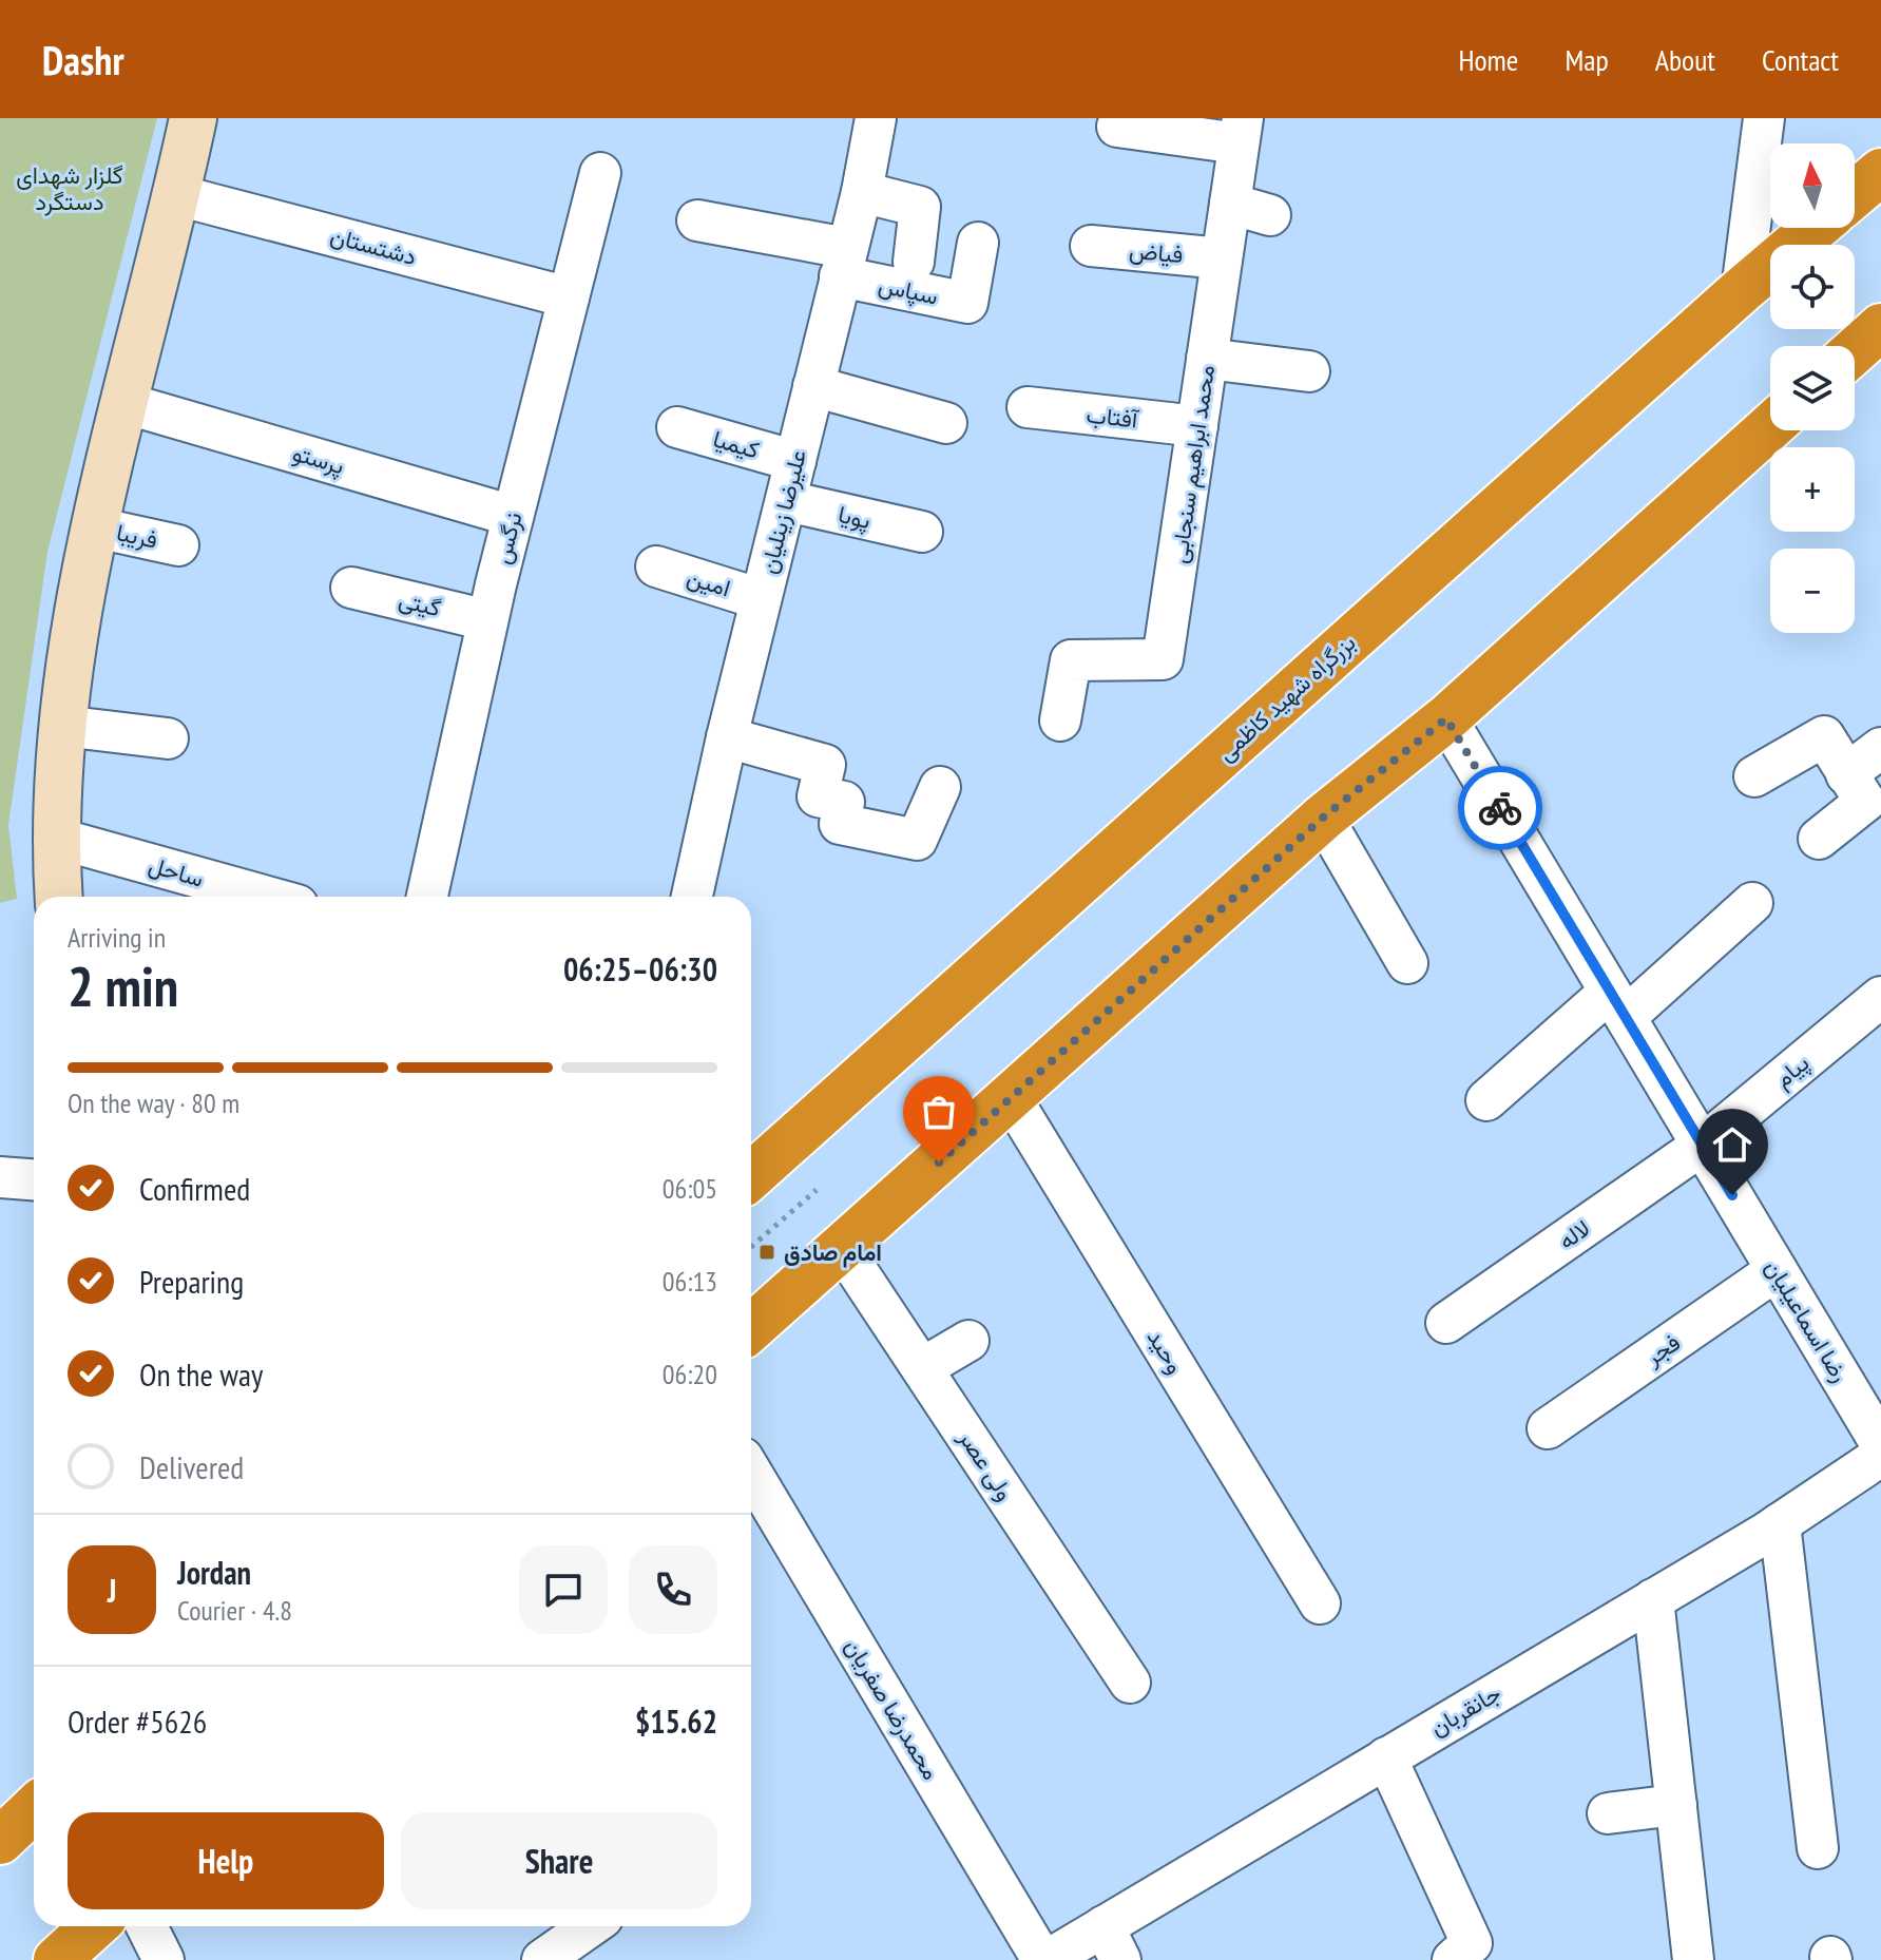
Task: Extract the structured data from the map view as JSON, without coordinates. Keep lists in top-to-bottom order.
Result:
{
  "streets": {
    "highway": ["بزرگراه شهید کاظمی"],
    "street": [
      "دشتستان",
      "فیاض",
      "سپاس",
      "آفتاب",
      "کیمیا",
      "پرستو",
      "محمد ابراهیم سنجابی",
      "علیرضا زینلیان",
      "پویا",
      "فریبا",
      "نرگس",
      "امین",
      "گیتی",
      "ساحل",
      "پیام",
      "لاله",
      "رضا اسماعیلیان",
      "فجر",
      "وحید",
      "ولی عصر",
      "محمدرضا صفریان",
      "جانقربان"
    ]
  },
  "crossings": [
    ["دشتستان", "نرگس"],
    ["فیاض", "محمد ابراهیم سنجابی"],
    ["سپاس", "علیرضا زینلیان"],
    ["آفتاب", "محمد ابراهیم سنجابی"],
    ["کیمیا", "علیرضا زینلیان"],
    ["پرستو", "نرگس"],
    ["علیرضا زینلیان", "پویا"],
    ["علیرضا زینلیان", "امین"],
    ["نرگس", "گیتی"],
    ["پیام", "لاله"],
    ["پیام", "رضا اسماعیلیان"],
    ["لاله", "رضا اسماعیلیان"],
    ["رضا اسماعیلیان", "فجر"],
    ["محمدرضا صفریان", "جانقربان"]
  ],
  "parks": ["گلزار شهدای دستگرد"],
  "places": {
    "transit": ["امام صادق"]
  },
  "north": "top",
  "page": {
    "header": "Dashr",
    "nav": [
      "Home",
      "Map",
      "About",
      "Contact"
    ],
    "map_buttons": ["+", "−"],
    "heading": ["2 min", "Arriving in", "06:25–06:30"],
    "panel": [
      "Jordan",
      "Courier · 4.8",
      "Order #5626",
      "$15.62"
    ],
    "bar": "On the way · 80 m",
    "list": [
      ["Confirmed", "06:05"],
      ["Preparing", "06:13"],
      ["On the way", "06:20"],
      "Delivered"
    ],
    "round": "J",
    "buttons": ["Help", "Share"]
  }
}
